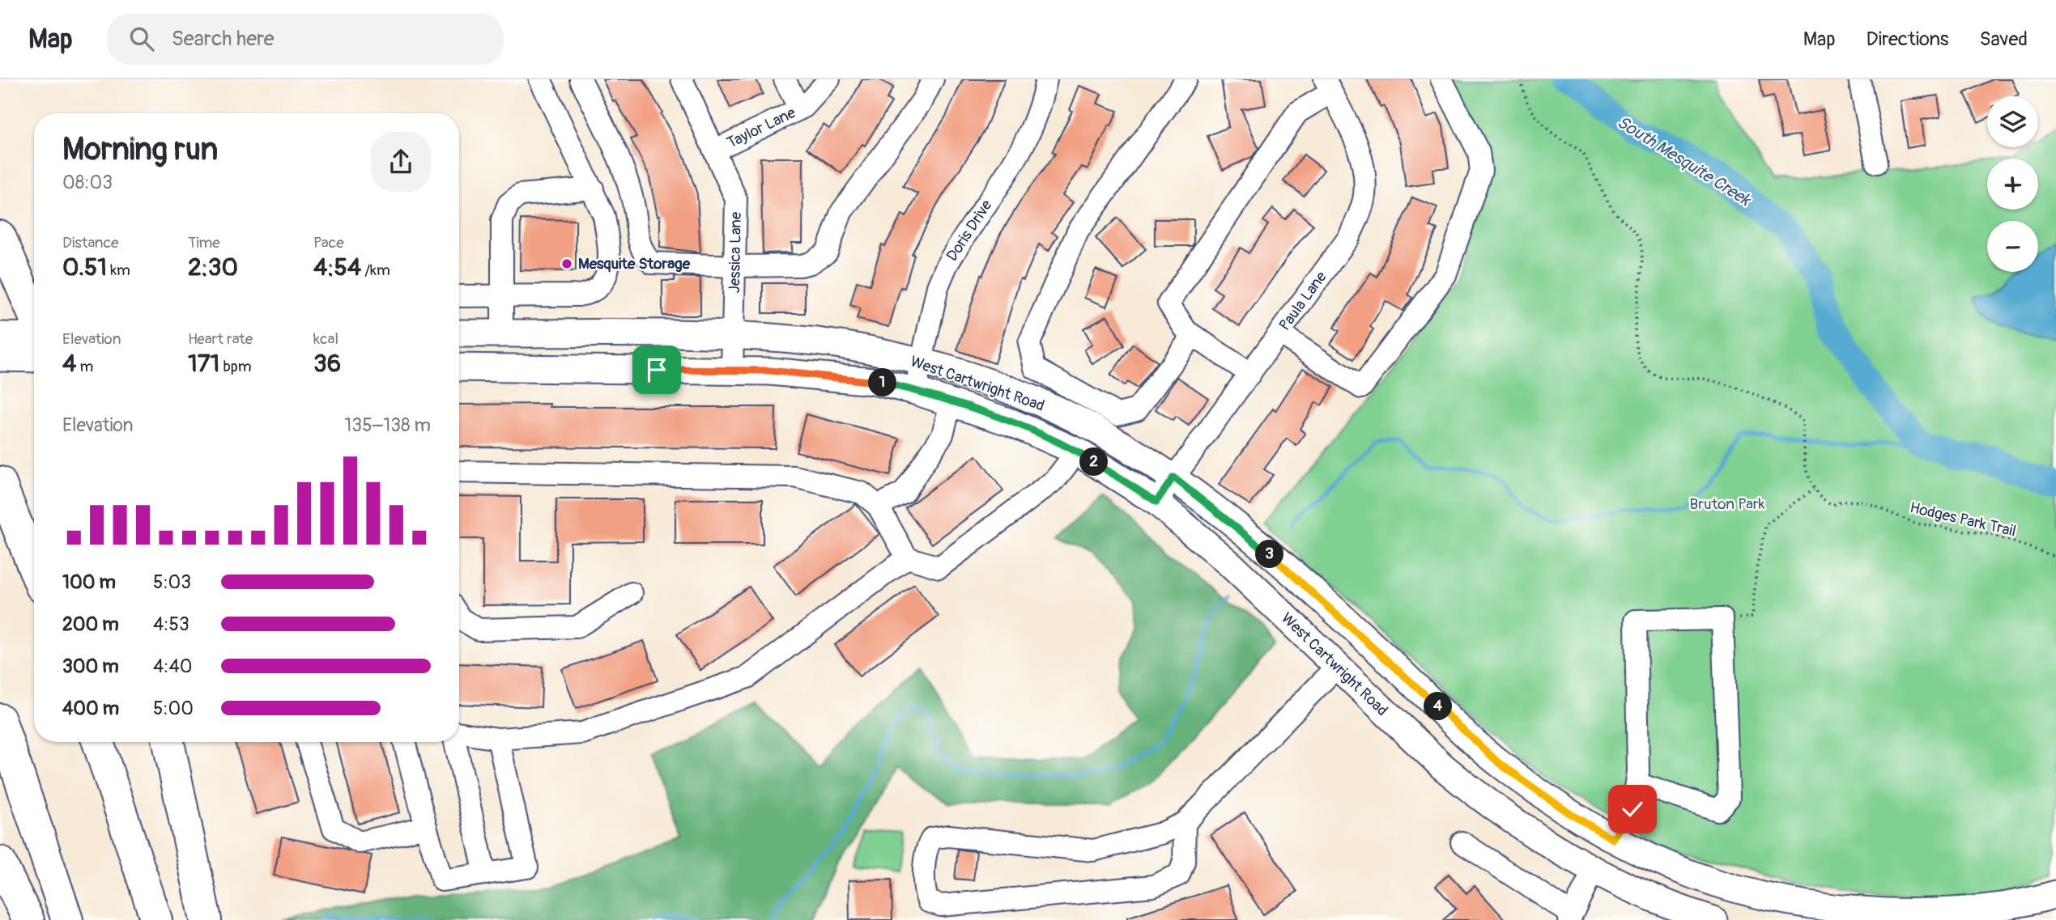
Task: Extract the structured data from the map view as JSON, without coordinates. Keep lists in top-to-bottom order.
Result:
{
  "streets": {
    "main road": ["West Cartwright Road"],
    "street": [
      "Taylor Lane",
      "Doris Drive",
      "Jessica Lane",
      "Paula Lane"
    ],
    "path": ["Hodges Park Trail"]
  },
  "crossings": [
    ["Taylor Lane", "Jessica Lane"],
    ["Doris Drive", "West Cartwright Road"],
    ["Jessica Lane", "West Cartwright Road"],
    ["Paula Lane", "West Cartwright Road"]
  ],
  "water": ["South Mesquite Creek"],
  "parks": ["Bruton Park"],
  "places": ["Mesquite Storage"],
  "page": {
    "header": "Map",
    "search": "Search here",
    "nav": ["Map", "Directions", "Saved"],
    "map_buttons": ["+", "−"],
    "heading": ["Morning run", "08:03"],
    "stats": [
      ["Distance", "0.51 km"],
      ["Time", "2:30"],
      ["Pace", "4:54 /km"],
      ["Elevation", "4 m"],
      ["Heart rate", "171 bpm"],
      ["kcal", "36"]
    ],
    "pins": [
      "1",
      "2",
      "3",
      "4"
    ],
    "chart": ["Elevation", "135–138 m"],
    "list": [
      {
        "name": "100 m",
        "note": "5:03"
      },
      {
        "name": "200 m",
        "note": "4:53"
      },
      {
        "name": "300 m",
        "note": "4:40"
      },
      {
        "name": "400 m",
        "note": "5:00"
      }
    ]
  }
}
